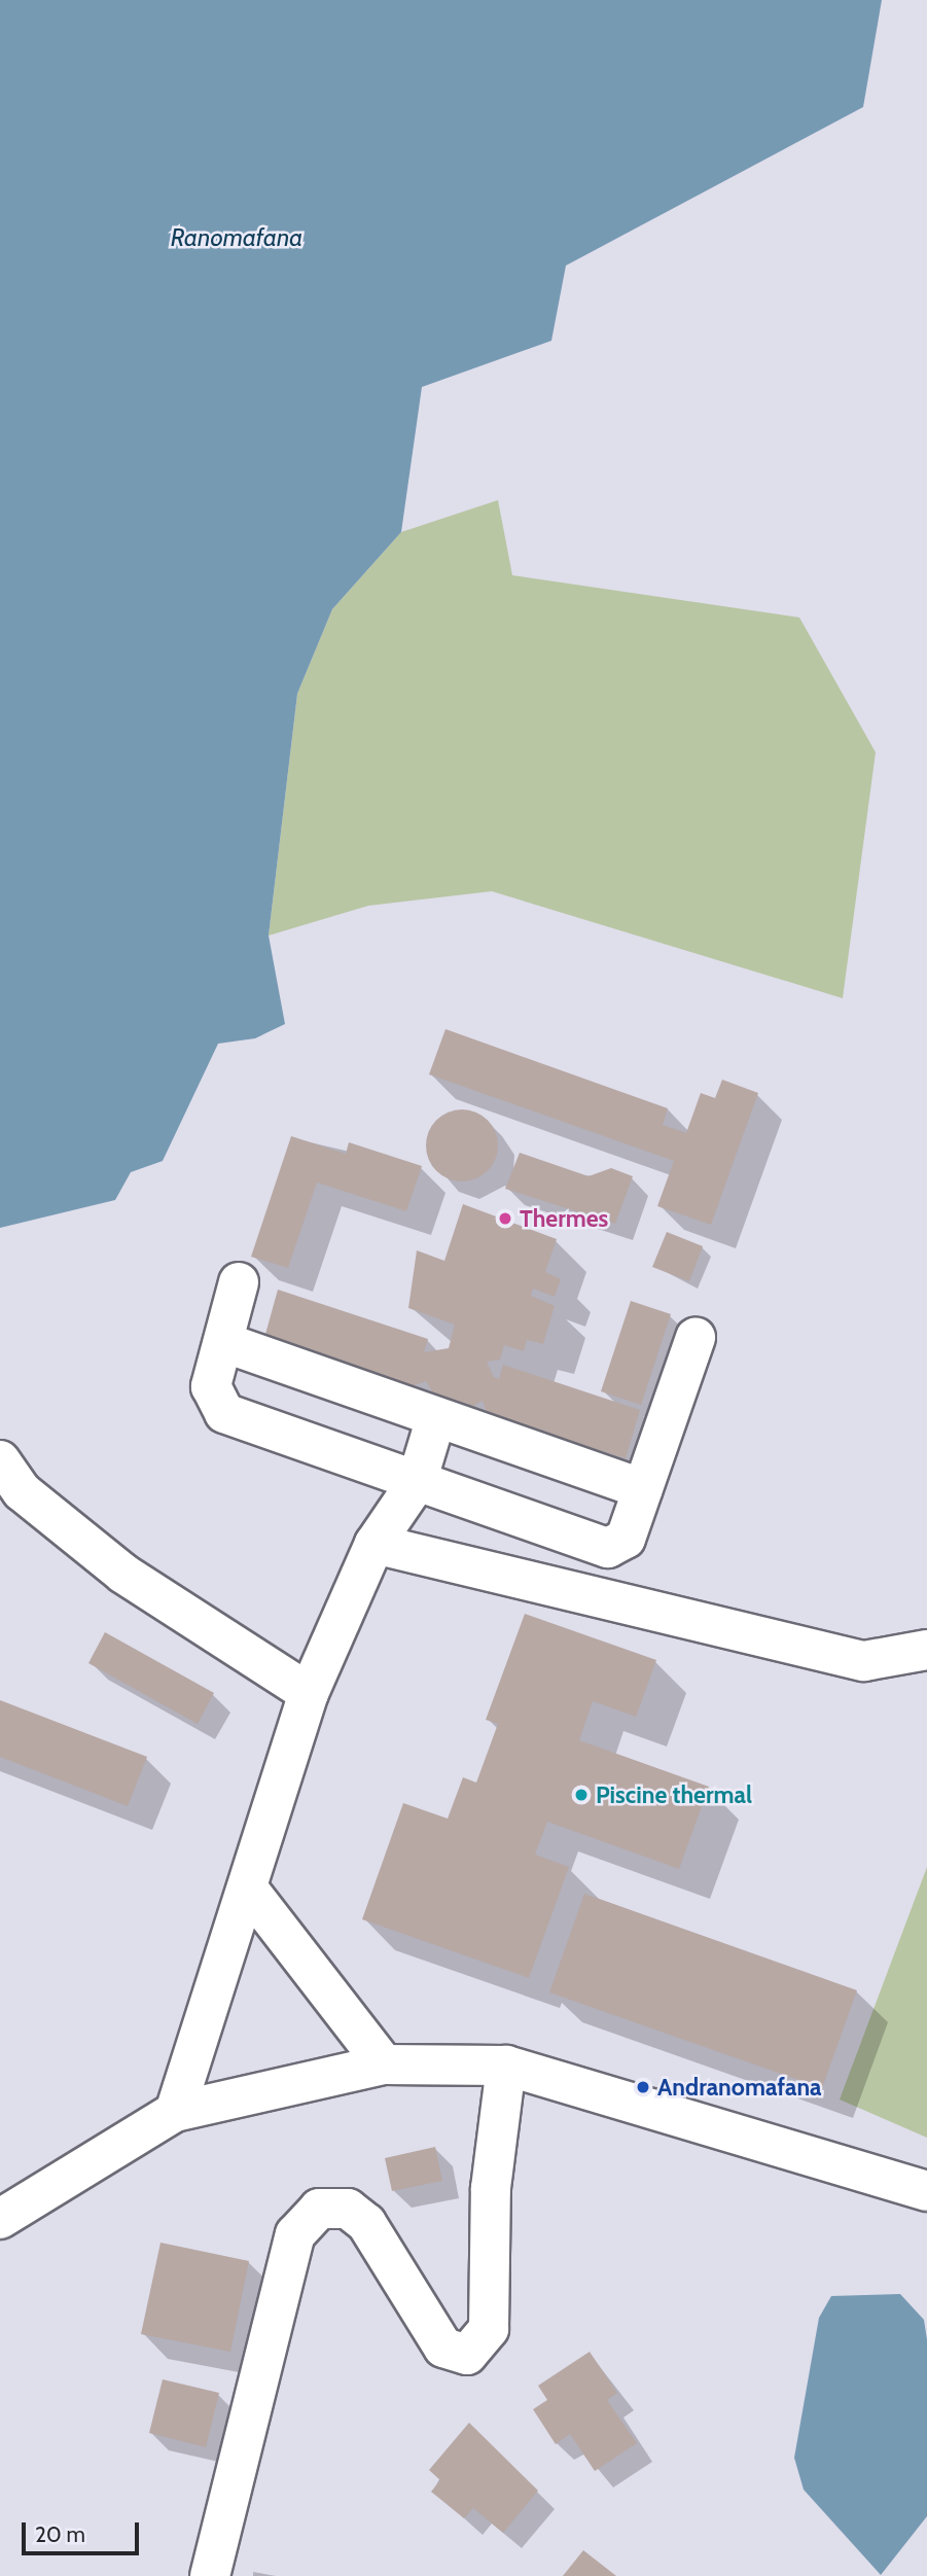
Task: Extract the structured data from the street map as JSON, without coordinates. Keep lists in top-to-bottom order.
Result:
{
  "water": ["Ranomafana"],
  "places": ["Thermes", "Piscine thermal", "Andranomafana"],
  "scale_bar": "20 m"
}
